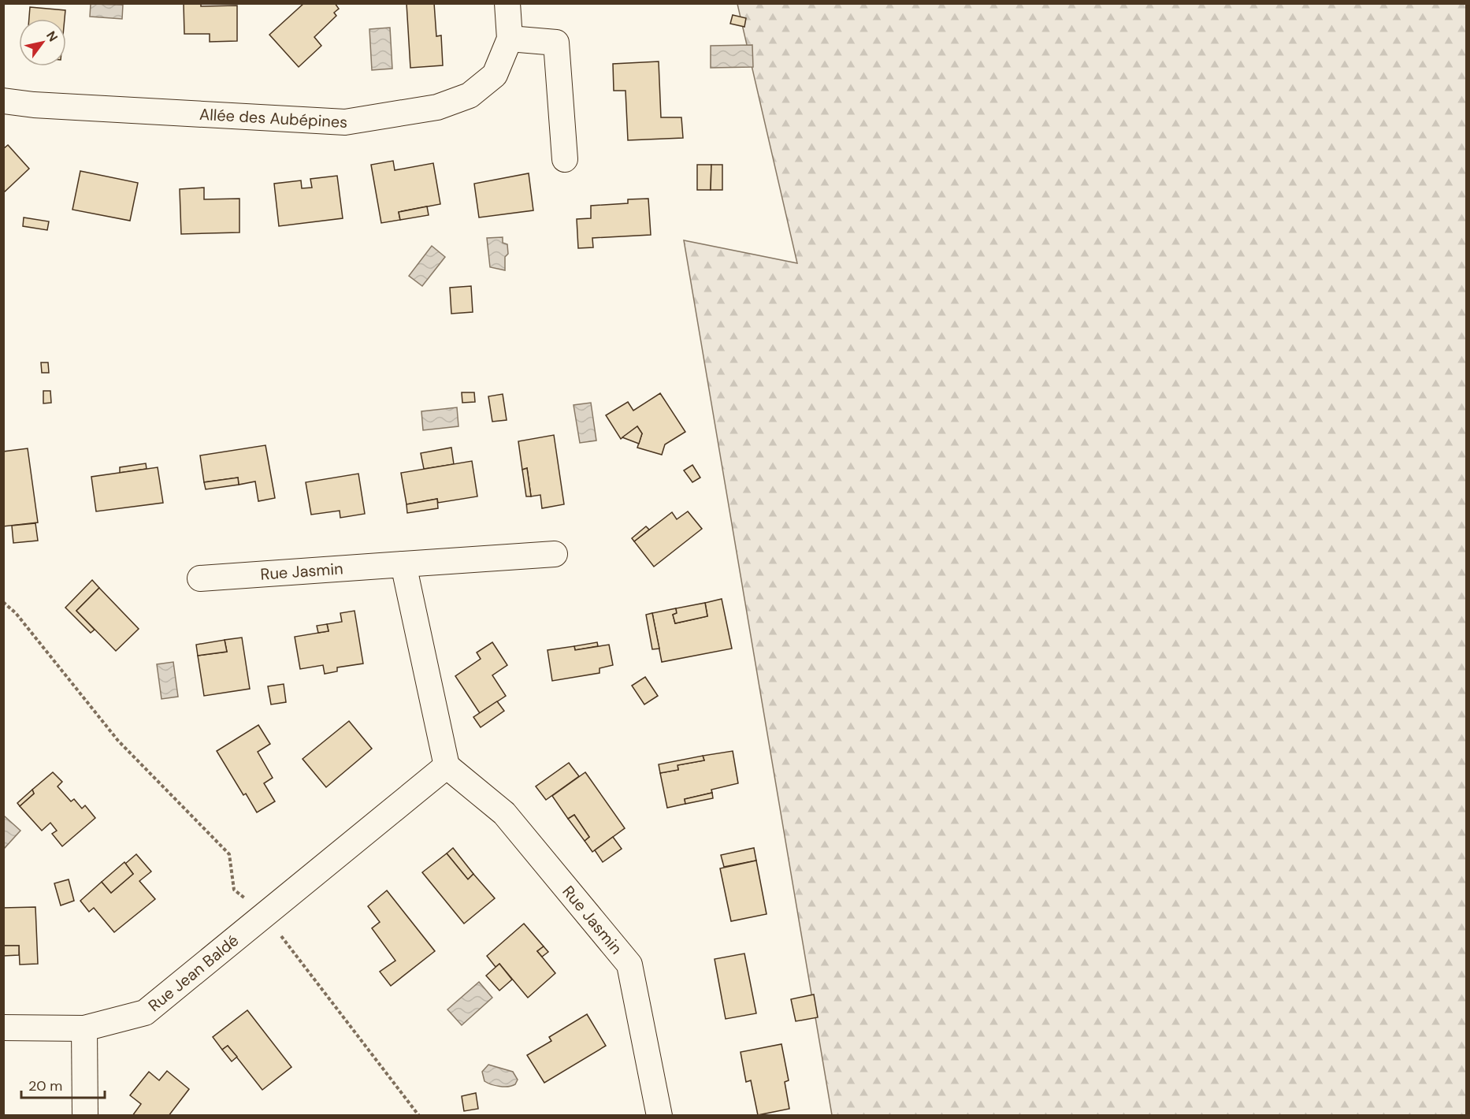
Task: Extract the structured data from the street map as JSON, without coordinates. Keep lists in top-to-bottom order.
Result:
{
  "streets": {
    "street": ["Allée des Aubépines", "Rue Jasmin", "Rue Jean Baldé"]
  },
  "scale_bar": "20 m",
  "north": "top right"
}
